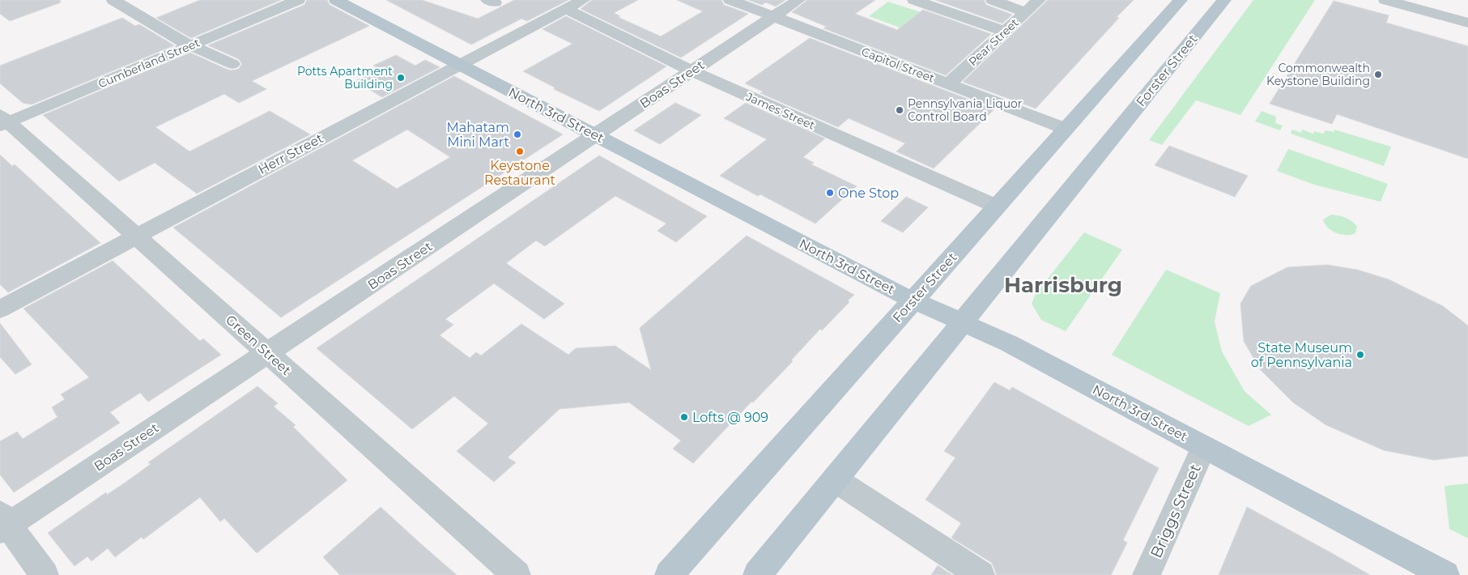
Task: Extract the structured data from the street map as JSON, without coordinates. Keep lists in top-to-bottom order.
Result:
{
  "streets": {
    "main road": ["Forster Street", "North 3rd Street"],
    "street": [
      "Pear Street",
      "Cumberland Street",
      "Capitol Street",
      "Boas Street",
      "James Street",
      "Herr Street",
      "Green Street",
      "Briggs Street"
    ]
  },
  "crossings": [
    ["Pear Street", "Capitol Street"],
    ["Cumberland Street", "Green Street"],
    ["Capitol Street", "Forster Street"],
    ["Capitol Street", "Boas Street"],
    ["Forster Street", "James Street"],
    ["Forster Street", "North 3rd Street"],
    ["Boas Street", "James Street"],
    ["Boas Street", "North 3rd Street"],
    ["Boas Street", "Green Street"],
    ["James Street", "Herr Street"],
    ["North 3rd Street", "Herr Street"],
    ["North 3rd Street", "Briggs Street"],
    ["Herr Street", "Green Street"]
  ],
  "districts": ["Harrisburg"],
  "places": [
    "Commonwealth Keystone Building",
    "Potts Apartment Building",
    "Pennsylvania Liquor Control Board",
    "Mahatam Mini Mart",
    "Keystone Restaurant",
    "One Stop",
    "State Museum of Pennsylvania",
    "Lofts @ 909"
  ]
}
